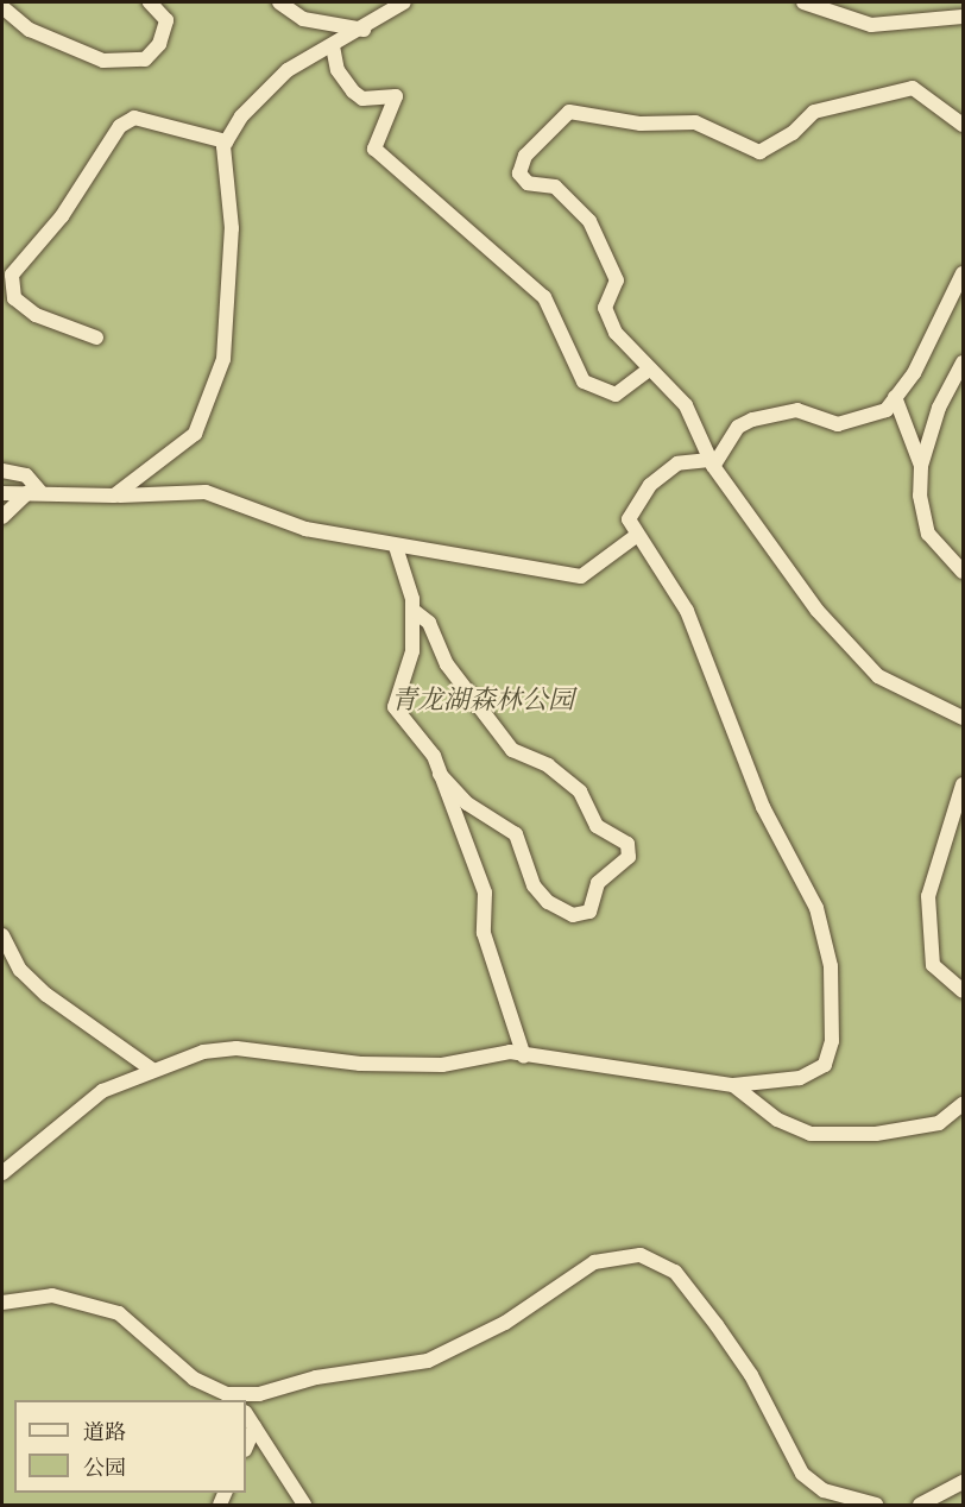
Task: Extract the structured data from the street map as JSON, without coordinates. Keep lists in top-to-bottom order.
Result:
{
  "parks": ["青龙湖森林公园"],
  "legend": ["道路", "公园"]
}
